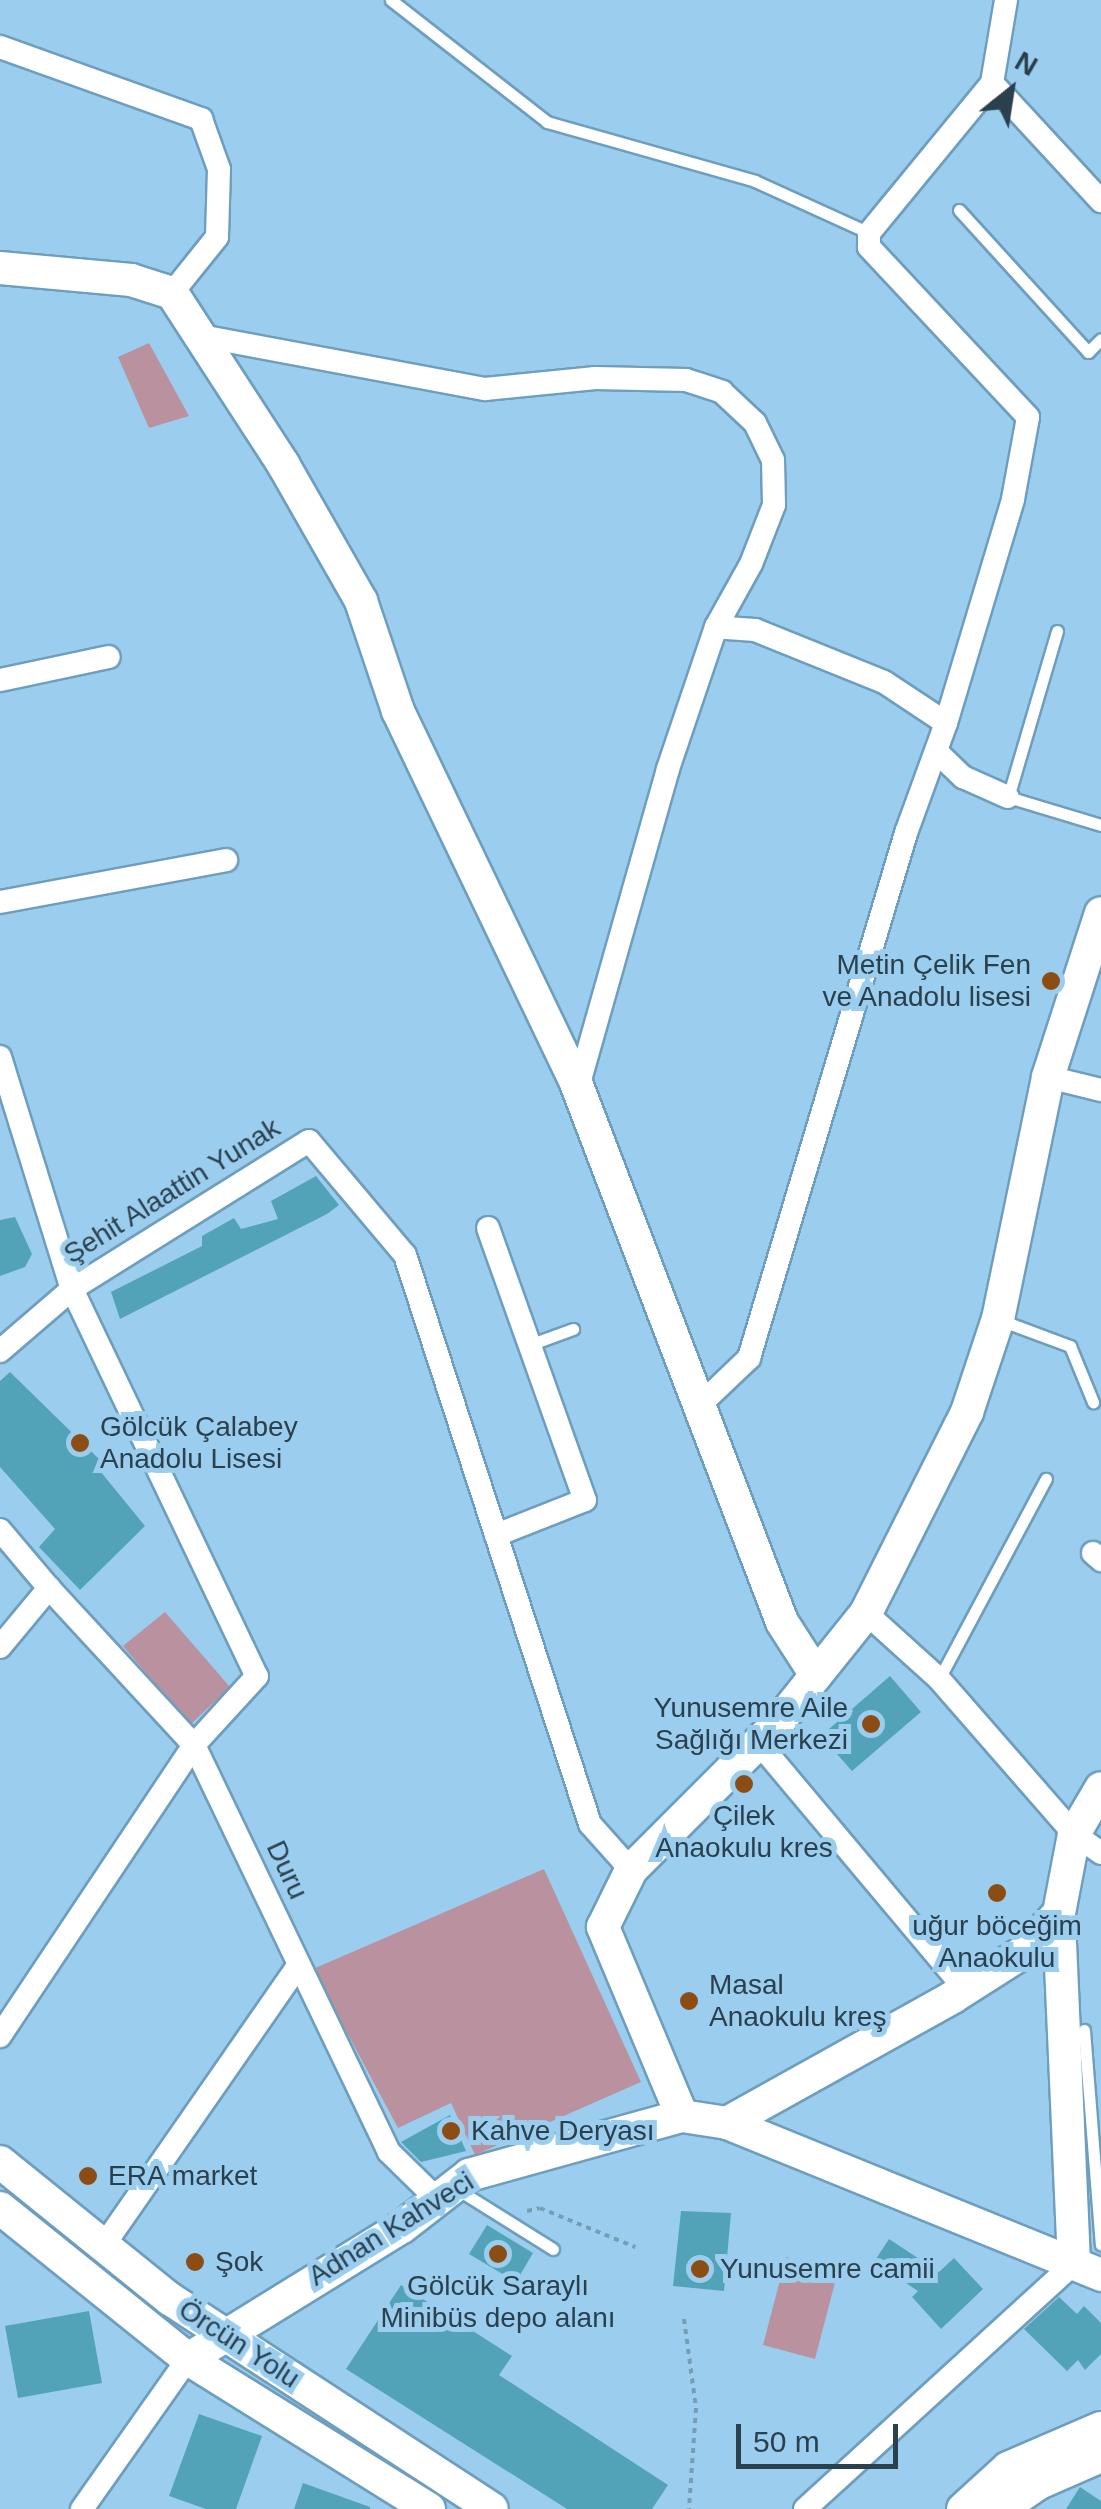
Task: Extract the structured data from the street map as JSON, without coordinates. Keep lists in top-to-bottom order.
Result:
{
  "streets": {
    "street": [
      "Şehit Alaattin Yunak",
      "Duru",
      "Adnan Kahveci",
      "Örcün Yolu"
    ]
  },
  "crossings": [
    ["Duru", "Adnan Kahveci"],
    ["Adnan Kahveci", "Örcün Yolu"]
  ],
  "places": [
    "Metin Çelik Fen ve Anadolu lisesi",
    "Gölcük Çalabey Anadolu Lisesi",
    "Yunusemre Aile Sağlığı Merkezi",
    "Çilek Anaokulu kres",
    "uğur böceğim Anaokulu",
    "Masal Anaokulu kreş",
    "Kahve Deryası",
    "ERA market",
    "Gölcük Saraylı Minibüs depo alanı",
    "Şok",
    "Yunusemre camii"
  ],
  "scale_bar": "50 m",
  "north": "top right"
}
